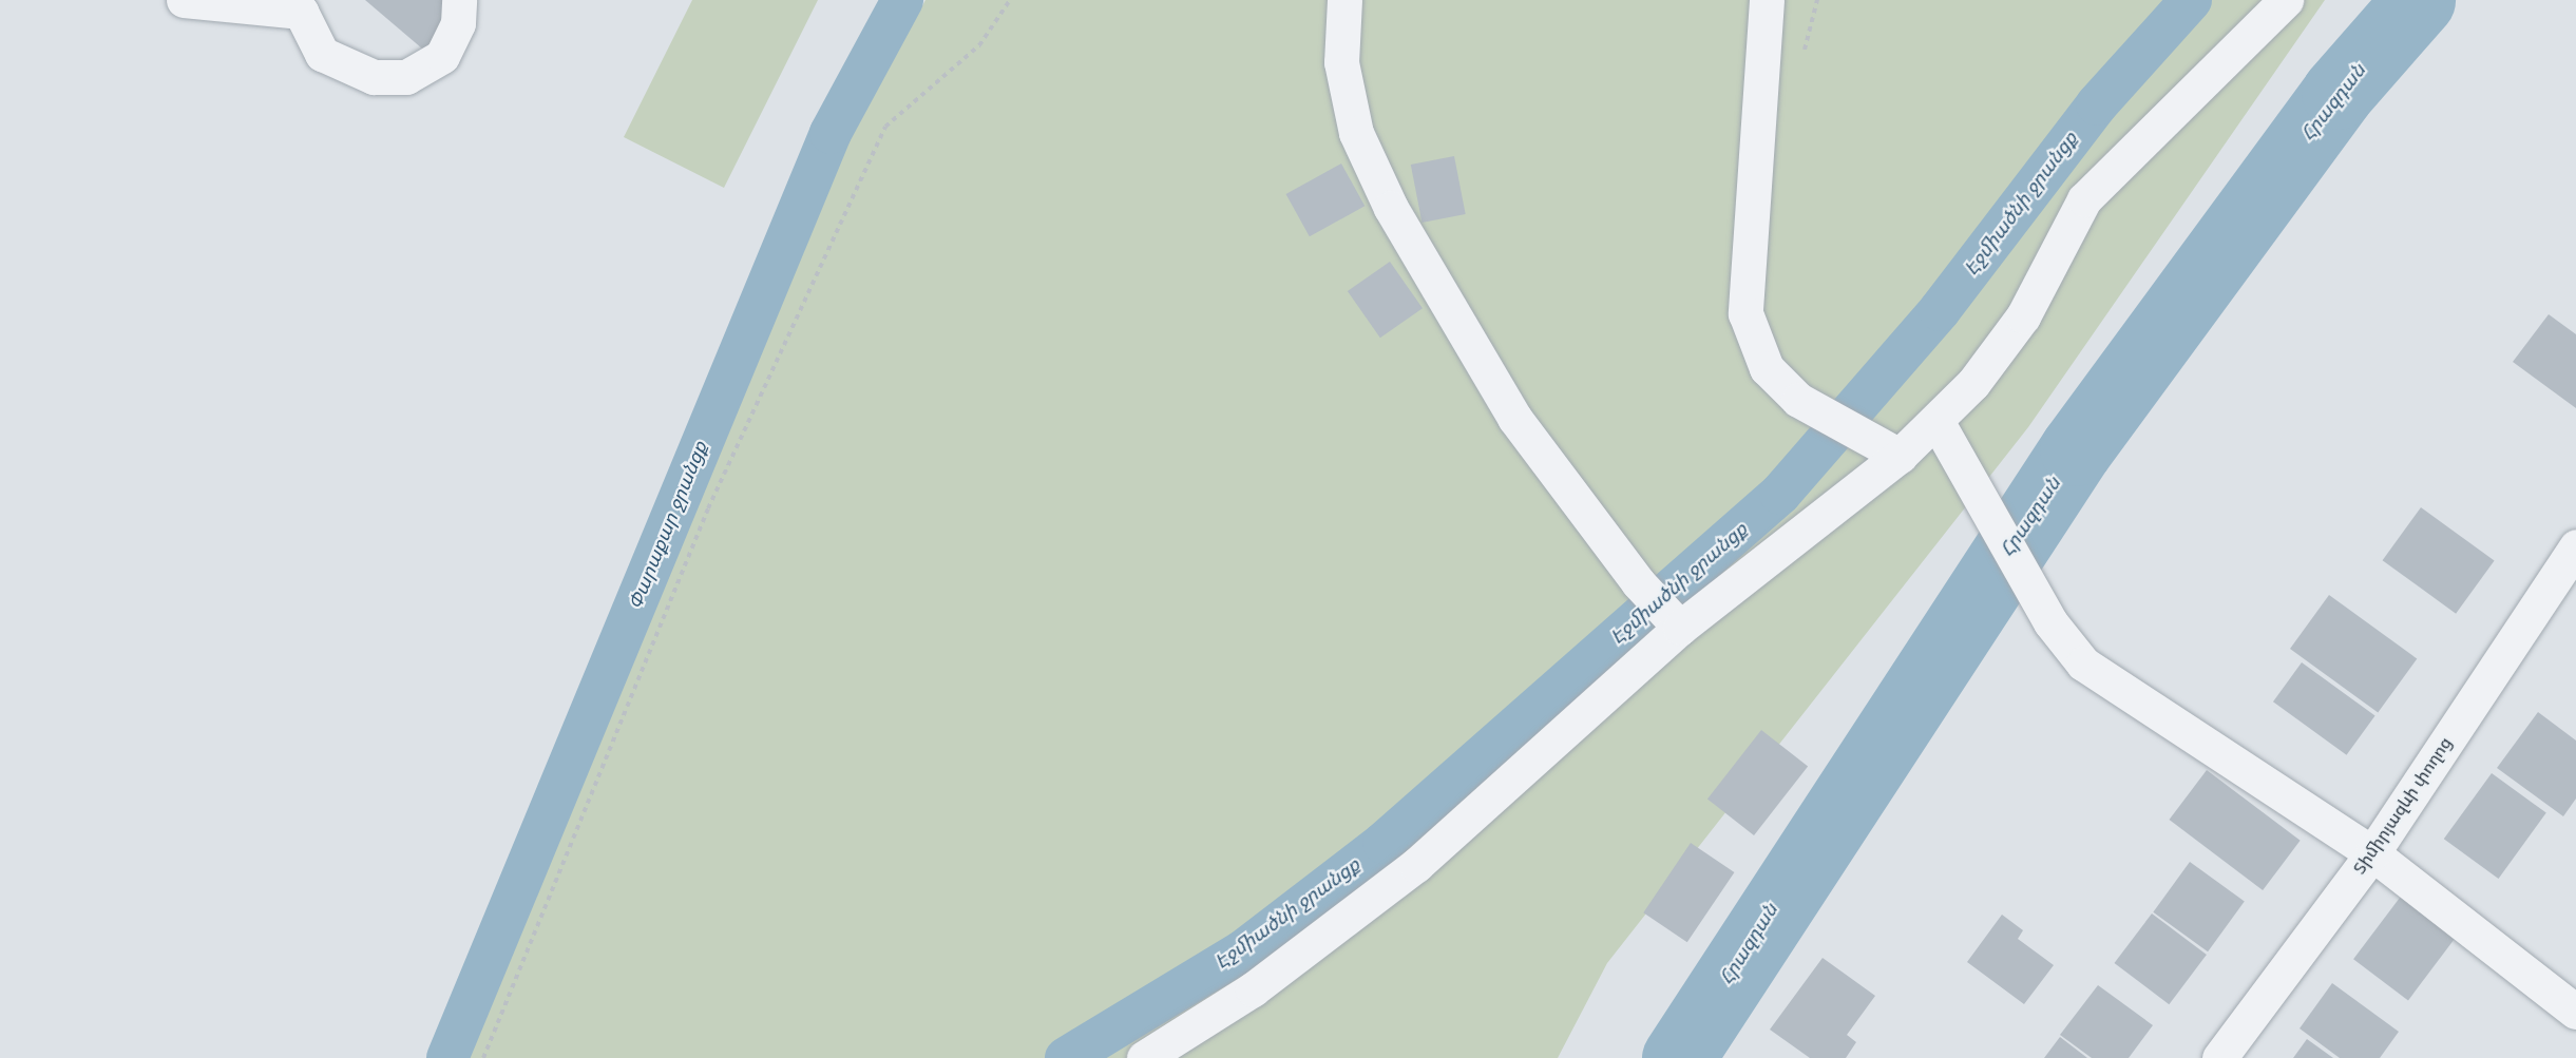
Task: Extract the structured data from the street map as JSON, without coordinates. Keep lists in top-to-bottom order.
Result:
{
  "streets": {
    "street": ["Տիմիրյազևի փողոց"]
  },
  "water": ["Հրազդան", "Էջմիածնի ջրանցք", "Փարաքար ջրանցք"]
}
